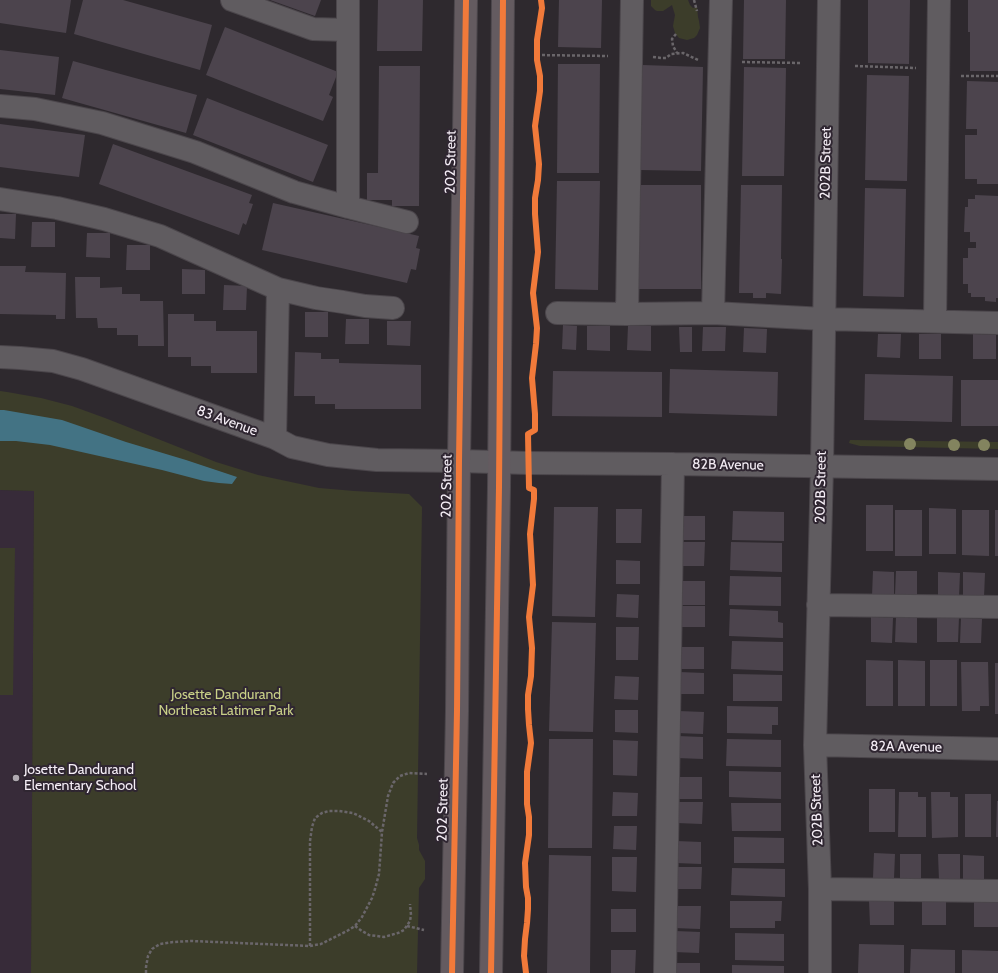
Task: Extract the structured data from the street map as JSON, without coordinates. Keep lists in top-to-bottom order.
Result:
{
  "streets": {
    "main road": ["202 Street"],
    "street": [
      "202B Street",
      "83 Avenue",
      "82B Avenue",
      "82A Avenue"
    ]
  },
  "crossings": [
    ["202 Street", "83 Avenue"],
    ["202 Street", "82B Avenue"],
    ["202B Street", "82B Avenue"],
    ["202B Street", "82A Avenue"],
    ["83 Avenue", "82B Avenue"]
  ],
  "parks": ["Josette Dandurand Northeast Latimer Park"],
  "places": ["Josette Dandurand Elementary School"]
}
